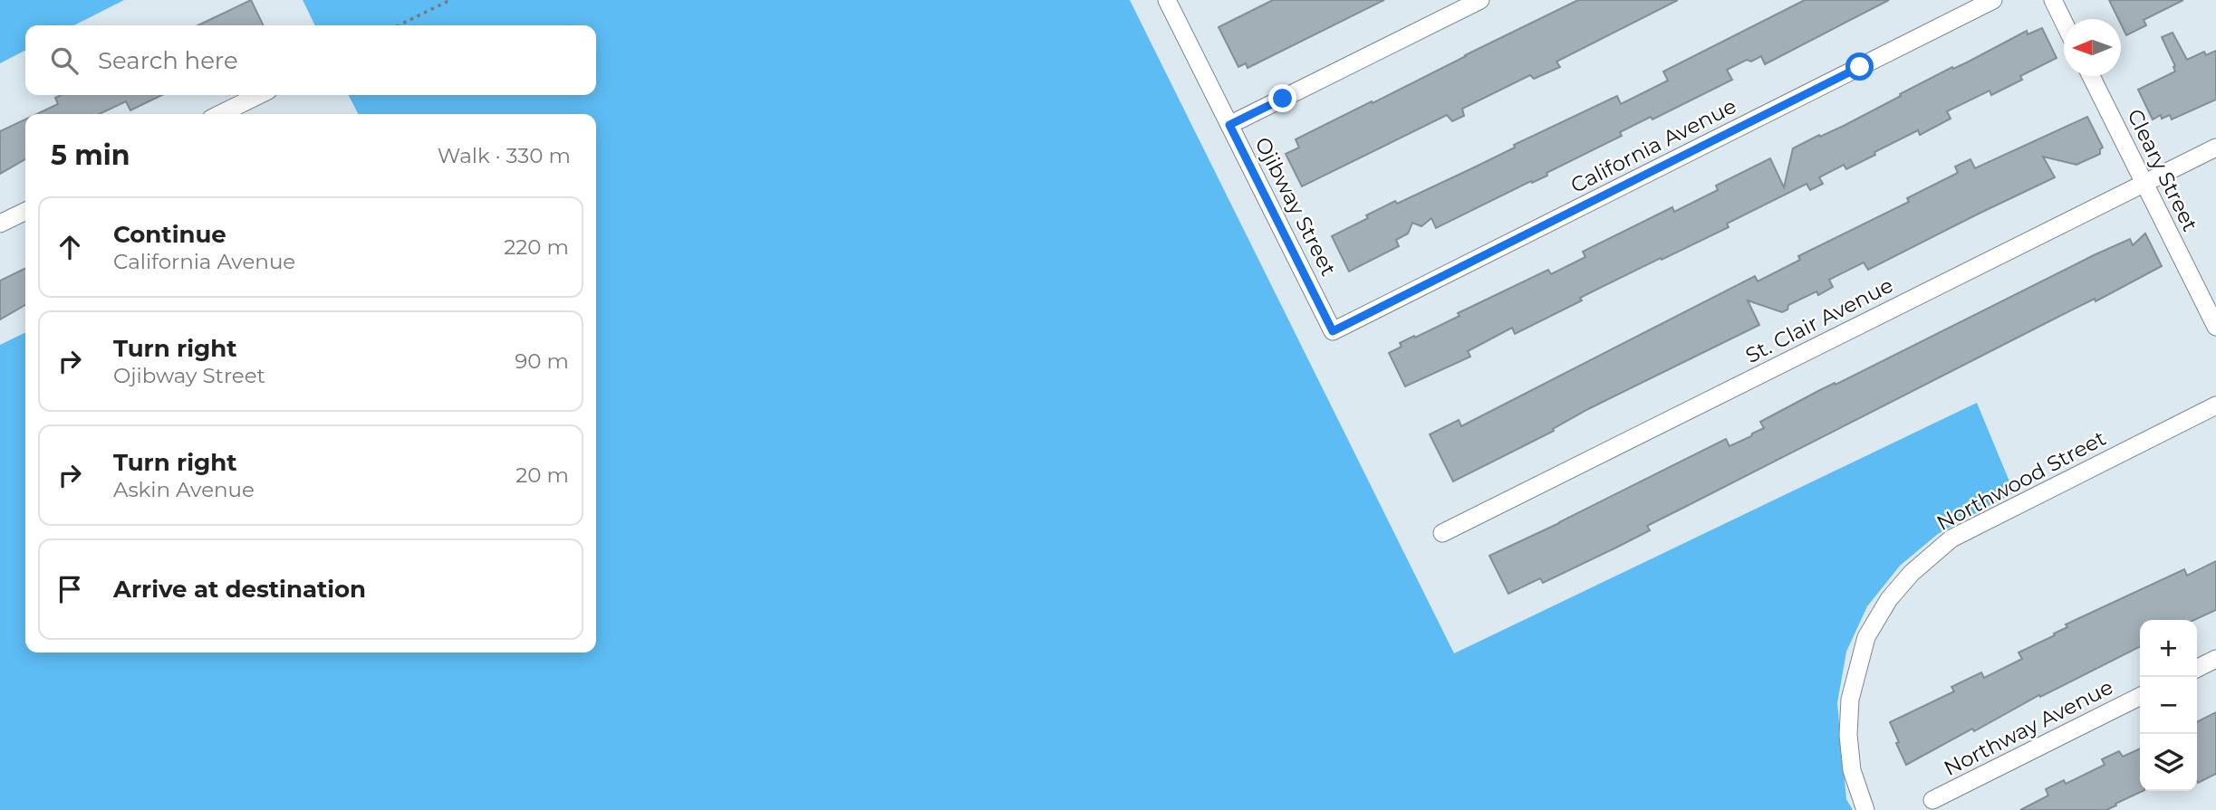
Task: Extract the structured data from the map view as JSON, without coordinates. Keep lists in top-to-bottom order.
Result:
{
  "streets": {
    "street": [
      "California Avenue",
      "Cleary Street",
      "Ojibway Street",
      "St. Clair Avenue",
      "Northwood Street",
      "Northway Avenue"
    ]
  },
  "crossings": [
    ["California Avenue", "Ojibway Street"],
    ["Cleary Street", "St. Clair Avenue"]
  ],
  "north": "left",
  "page": {
    "search": "Search here",
    "heading": ["5 min", "Walk · 330 m"],
    "list": [
      ["Continue", "California Avenue", "220 m"],
      ["Turn right", "Ojibway Street", "90 m"],
      ["Turn right", "Askin Avenue", "20 m"],
      "Arrive at destination"
    ],
    "map_buttons": ["+", "−"]
  }
}
